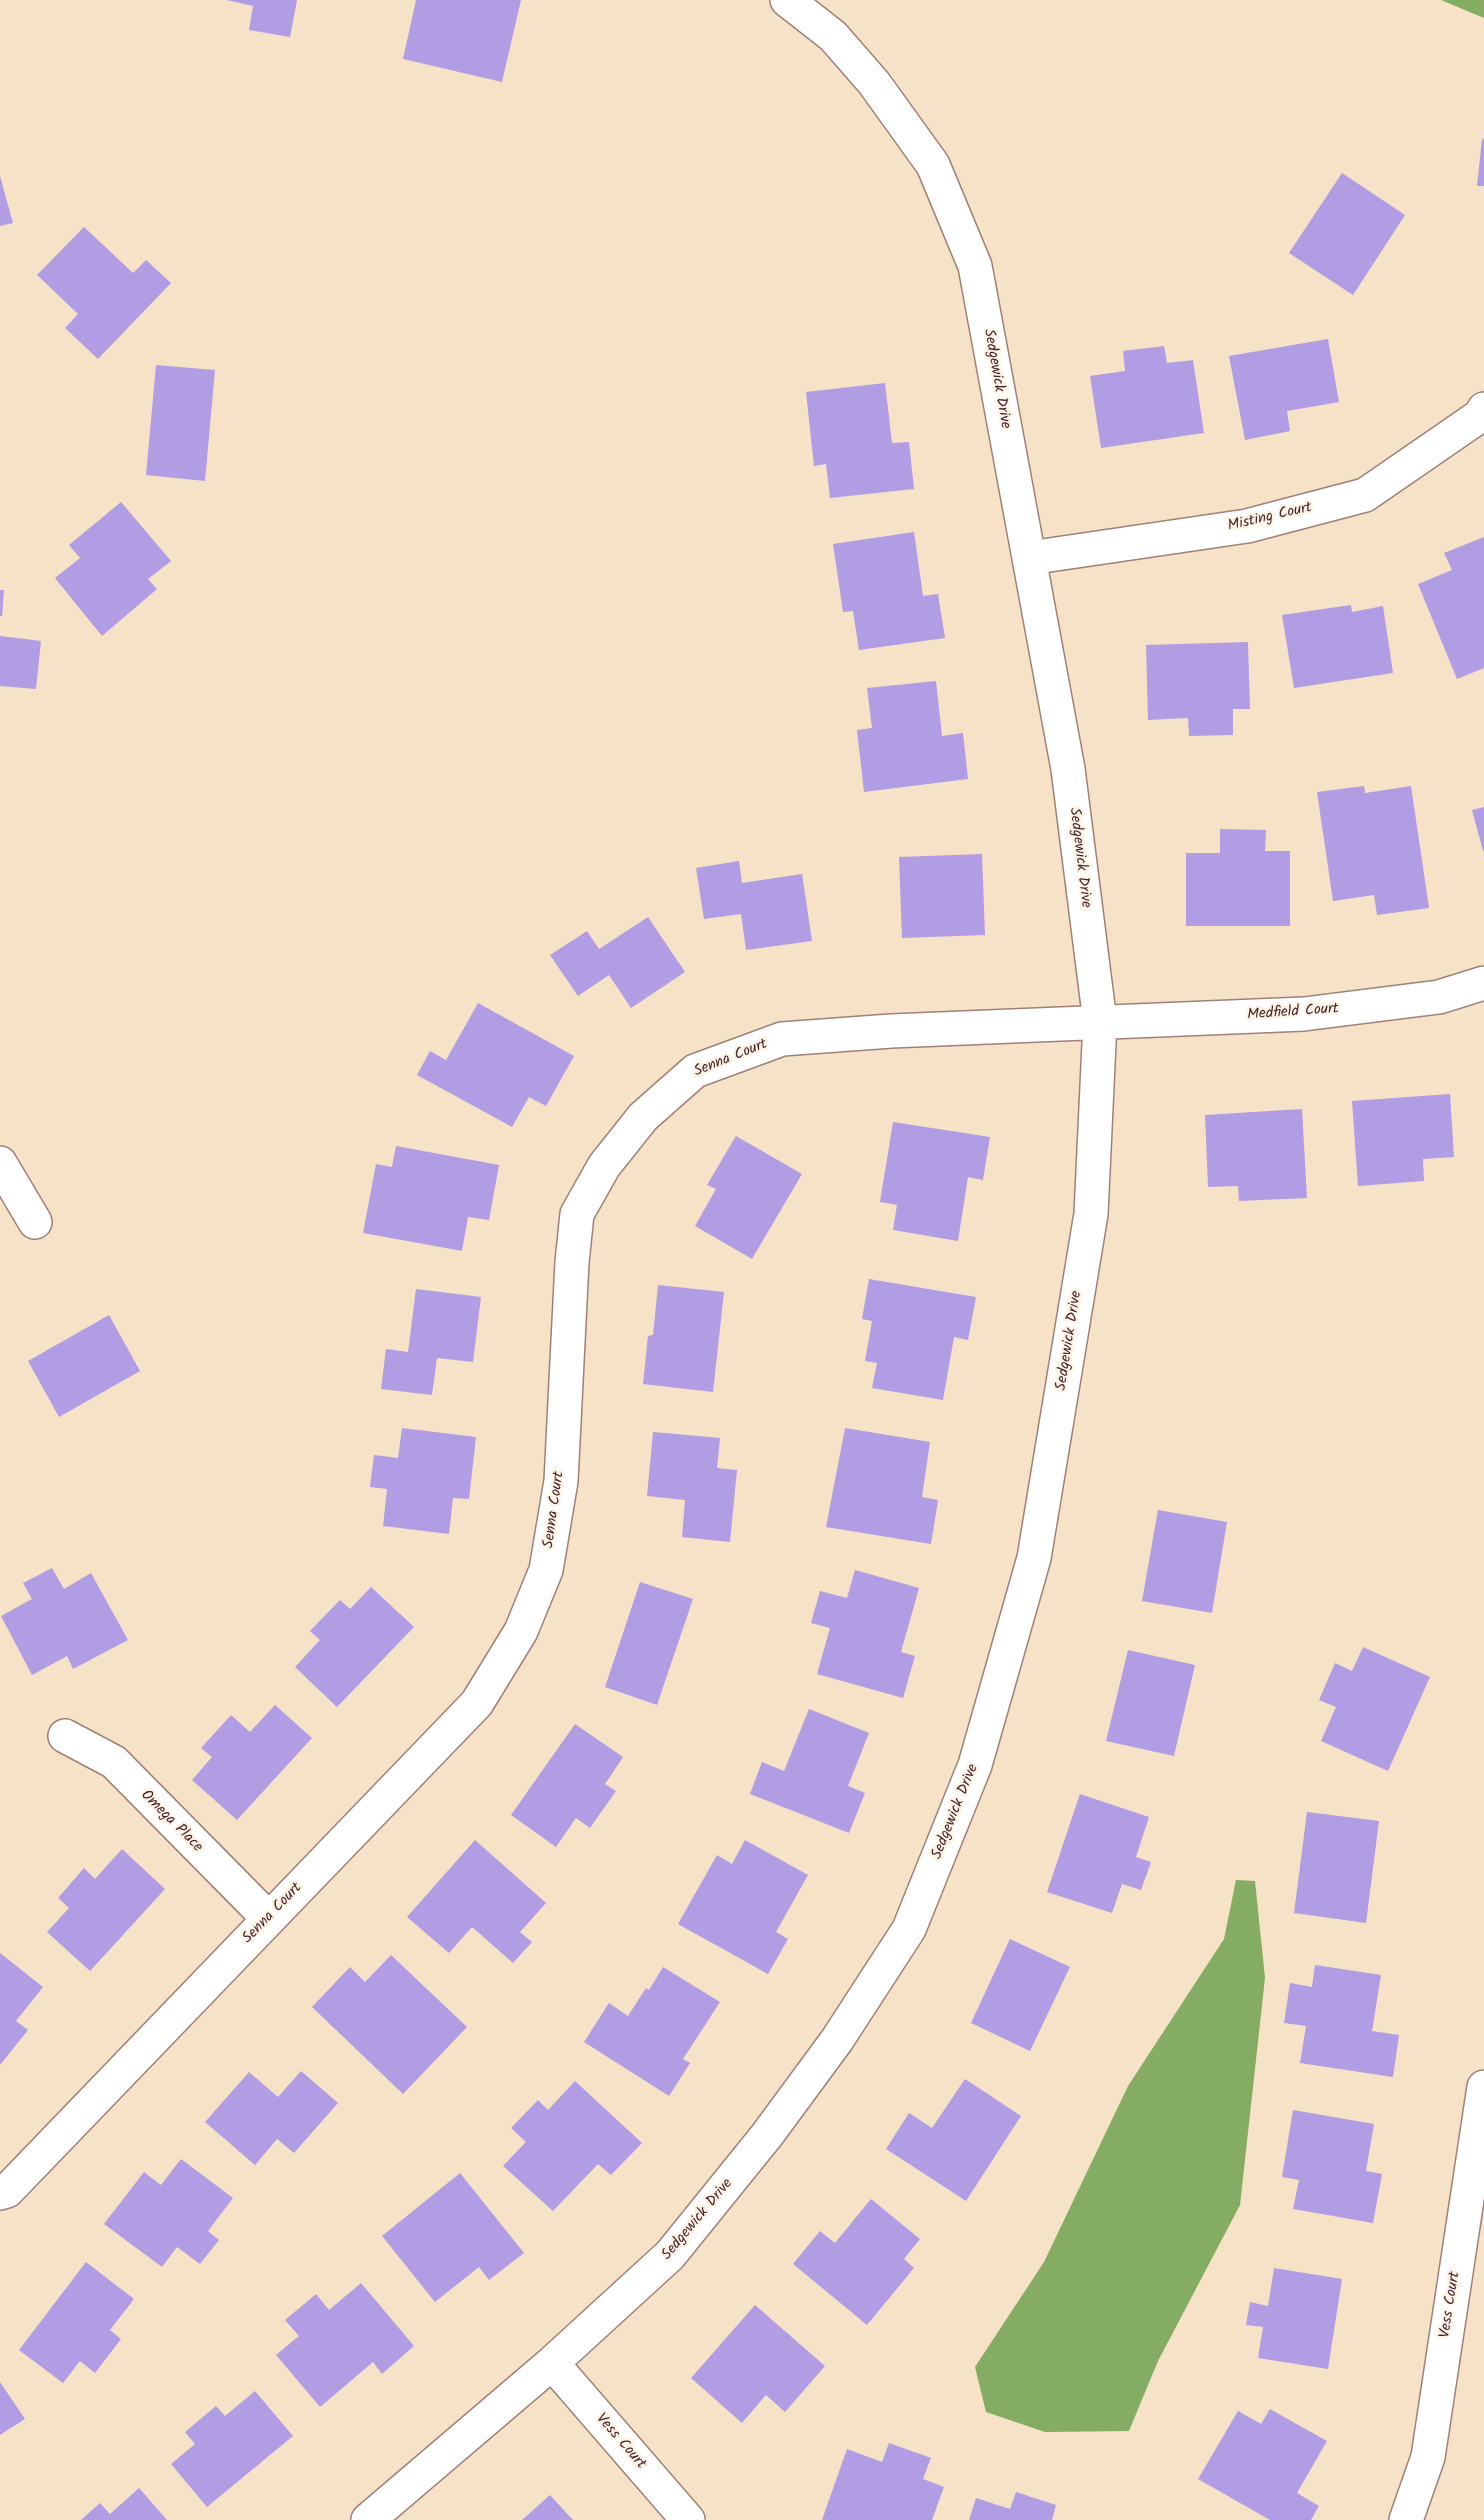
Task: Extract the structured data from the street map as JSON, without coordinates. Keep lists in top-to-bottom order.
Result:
{
  "streets": {
    "street": [
      "Sedgewick Drive",
      "Misting Court",
      "Medfield Court",
      "Senna Court",
      "Omega Place",
      "Vess Court"
    ]
  },
  "crossings": [
    ["Sedgewick Drive", "Misting Court"],
    ["Sedgewick Drive", "Medfield Court"],
    ["Sedgewick Drive", "Senna Court"],
    ["Sedgewick Drive", "Vess Court"],
    ["Medfield Court", "Senna Court"],
    ["Senna Court", "Omega Place"]
  ]
}
